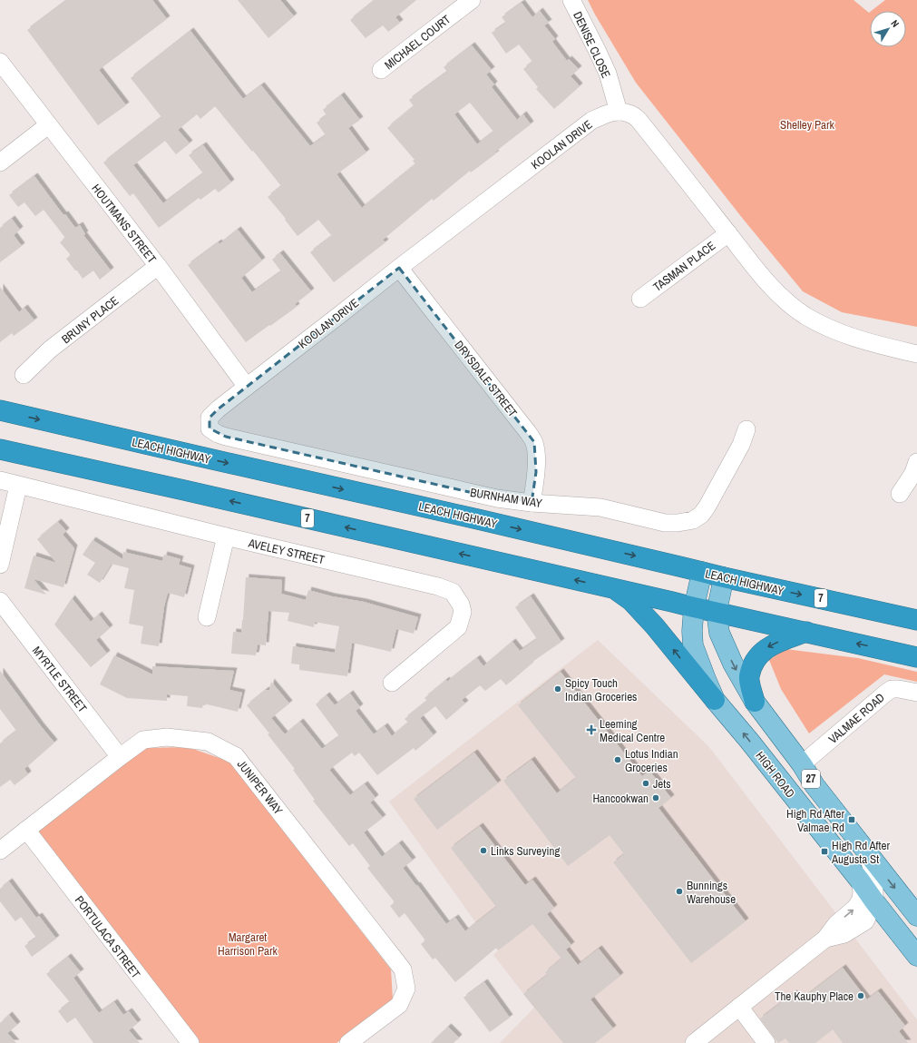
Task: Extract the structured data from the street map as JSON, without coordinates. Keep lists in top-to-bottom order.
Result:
{
  "streets": {
    "highway": ["LEACH HIGHWAY", "7", "27"],
    "main road": ["HIGH ROAD"],
    "street": [
      "MICHAEL COURT",
      "DENISE CLOSE",
      "KOOLAN DRIVE",
      "HOUTMANS STREET",
      "TASMAN PLACE",
      "BRUNY PLACE",
      "DRYSDALE STREET",
      "BURNHAM WAY",
      "AVELEY STREET",
      "MYRTLE STREET",
      "VALMAE ROAD",
      "JUNIPER WAY",
      "PORTULACA STREET"
    ]
  },
  "crossings": [
    ["DENISE CLOSE", "KOOLAN DRIVE"],
    ["KOOLAN DRIVE", "HOUTMANS STREET"],
    ["KOOLAN DRIVE", "DRYSDALE STREET"],
    ["KOOLAN DRIVE", "BURNHAM WAY"],
    ["HOUTMANS STREET", "BRUNY PLACE"],
    ["DRYSDALE STREET", "BURNHAM WAY"],
    ["LEACH HIGHWAY", "HIGH ROAD"],
    ["7", "HIGH ROAD"],
    ["7", "27"],
    ["MYRTLE STREET", "JUNIPER WAY"],
    ["VALMAE ROAD", "HIGH ROAD"],
    ["HIGH ROAD", "27"],
    ["JUNIPER WAY", "PORTULACA STREET"]
  ],
  "parks": ["Shelley Park", "Margaret Harrison Park"],
  "places": {
    "other": [
      "Spicy Touch Indian Groceries",
      "Lotus Indian Groceries",
      "Jets",
      "Hancookwan",
      "Links Surveying",
      "Bunnings Warehouse",
      "The Kauphy Place"
    ],
    "health": ["Leeming Medical Centre"],
    "transit": ["High Rd After Valmae Rd", "High Rd After Augusta St"]
  },
  "north": "top right"
}
